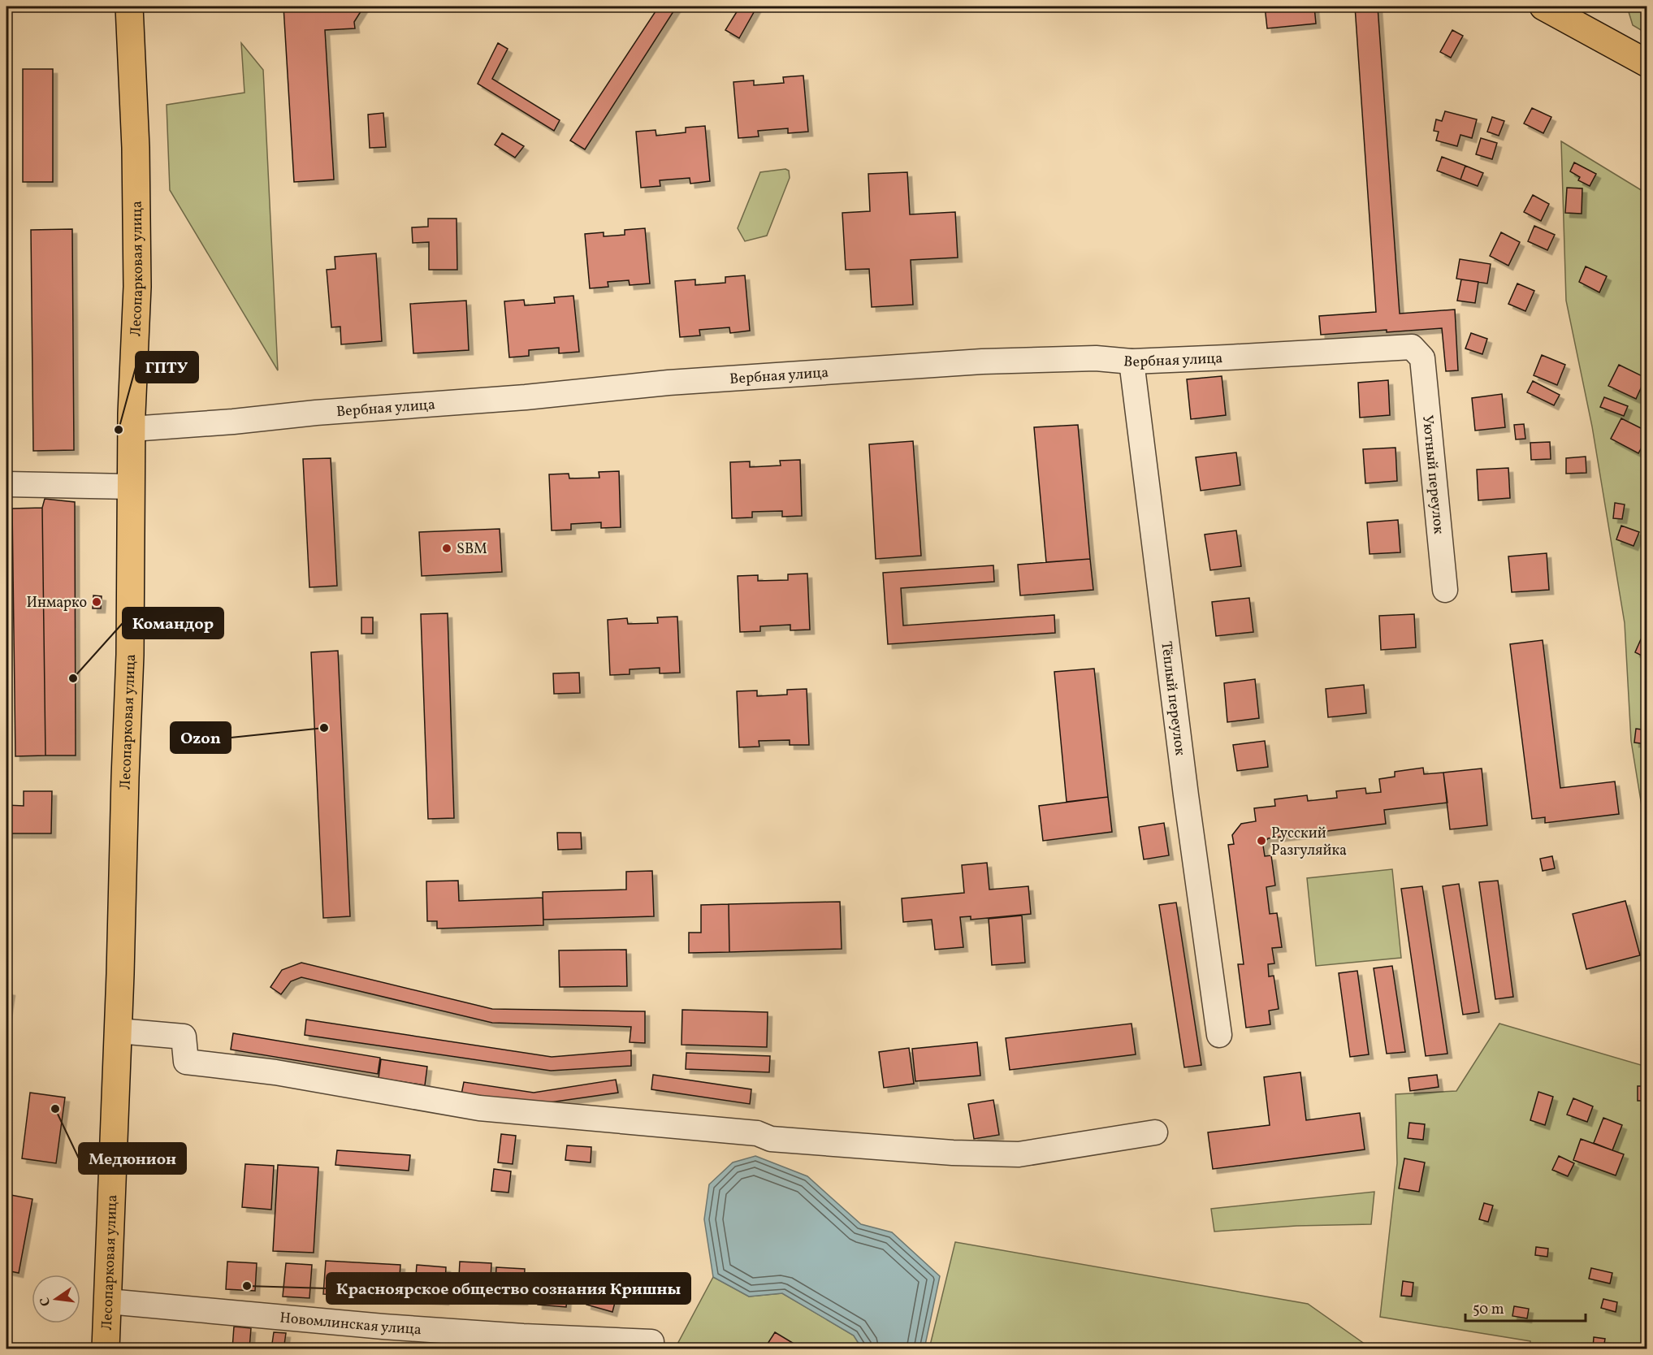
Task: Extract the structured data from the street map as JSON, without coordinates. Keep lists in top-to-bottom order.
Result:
{
  "streets": {
    "main road": ["Лесопарковая улица"],
    "street": [
      "Вербная улица",
      "Уютный переулок",
      "Тёплый переулок",
      "Новомлинская улица"
    ]
  },
  "crossings": [
    ["Лесопарковая улица", "Вербная улица"],
    ["Лесопарковая улица", "Новомлинская улица"],
    ["Вербная улица", "Уютный переулок"],
    ["Вербная улица", "Тёплый переулок"]
  ],
  "places": [
    "ГПТУ",
    "SBM",
    "Инмарко",
    "Командор",
    "Ozon",
    "Русский Разгуляйка",
    "Медюнион",
    "Красноярское общество сознания Кришны"
  ],
  "scale_bar": "50 m",
  "north": "left"
}
